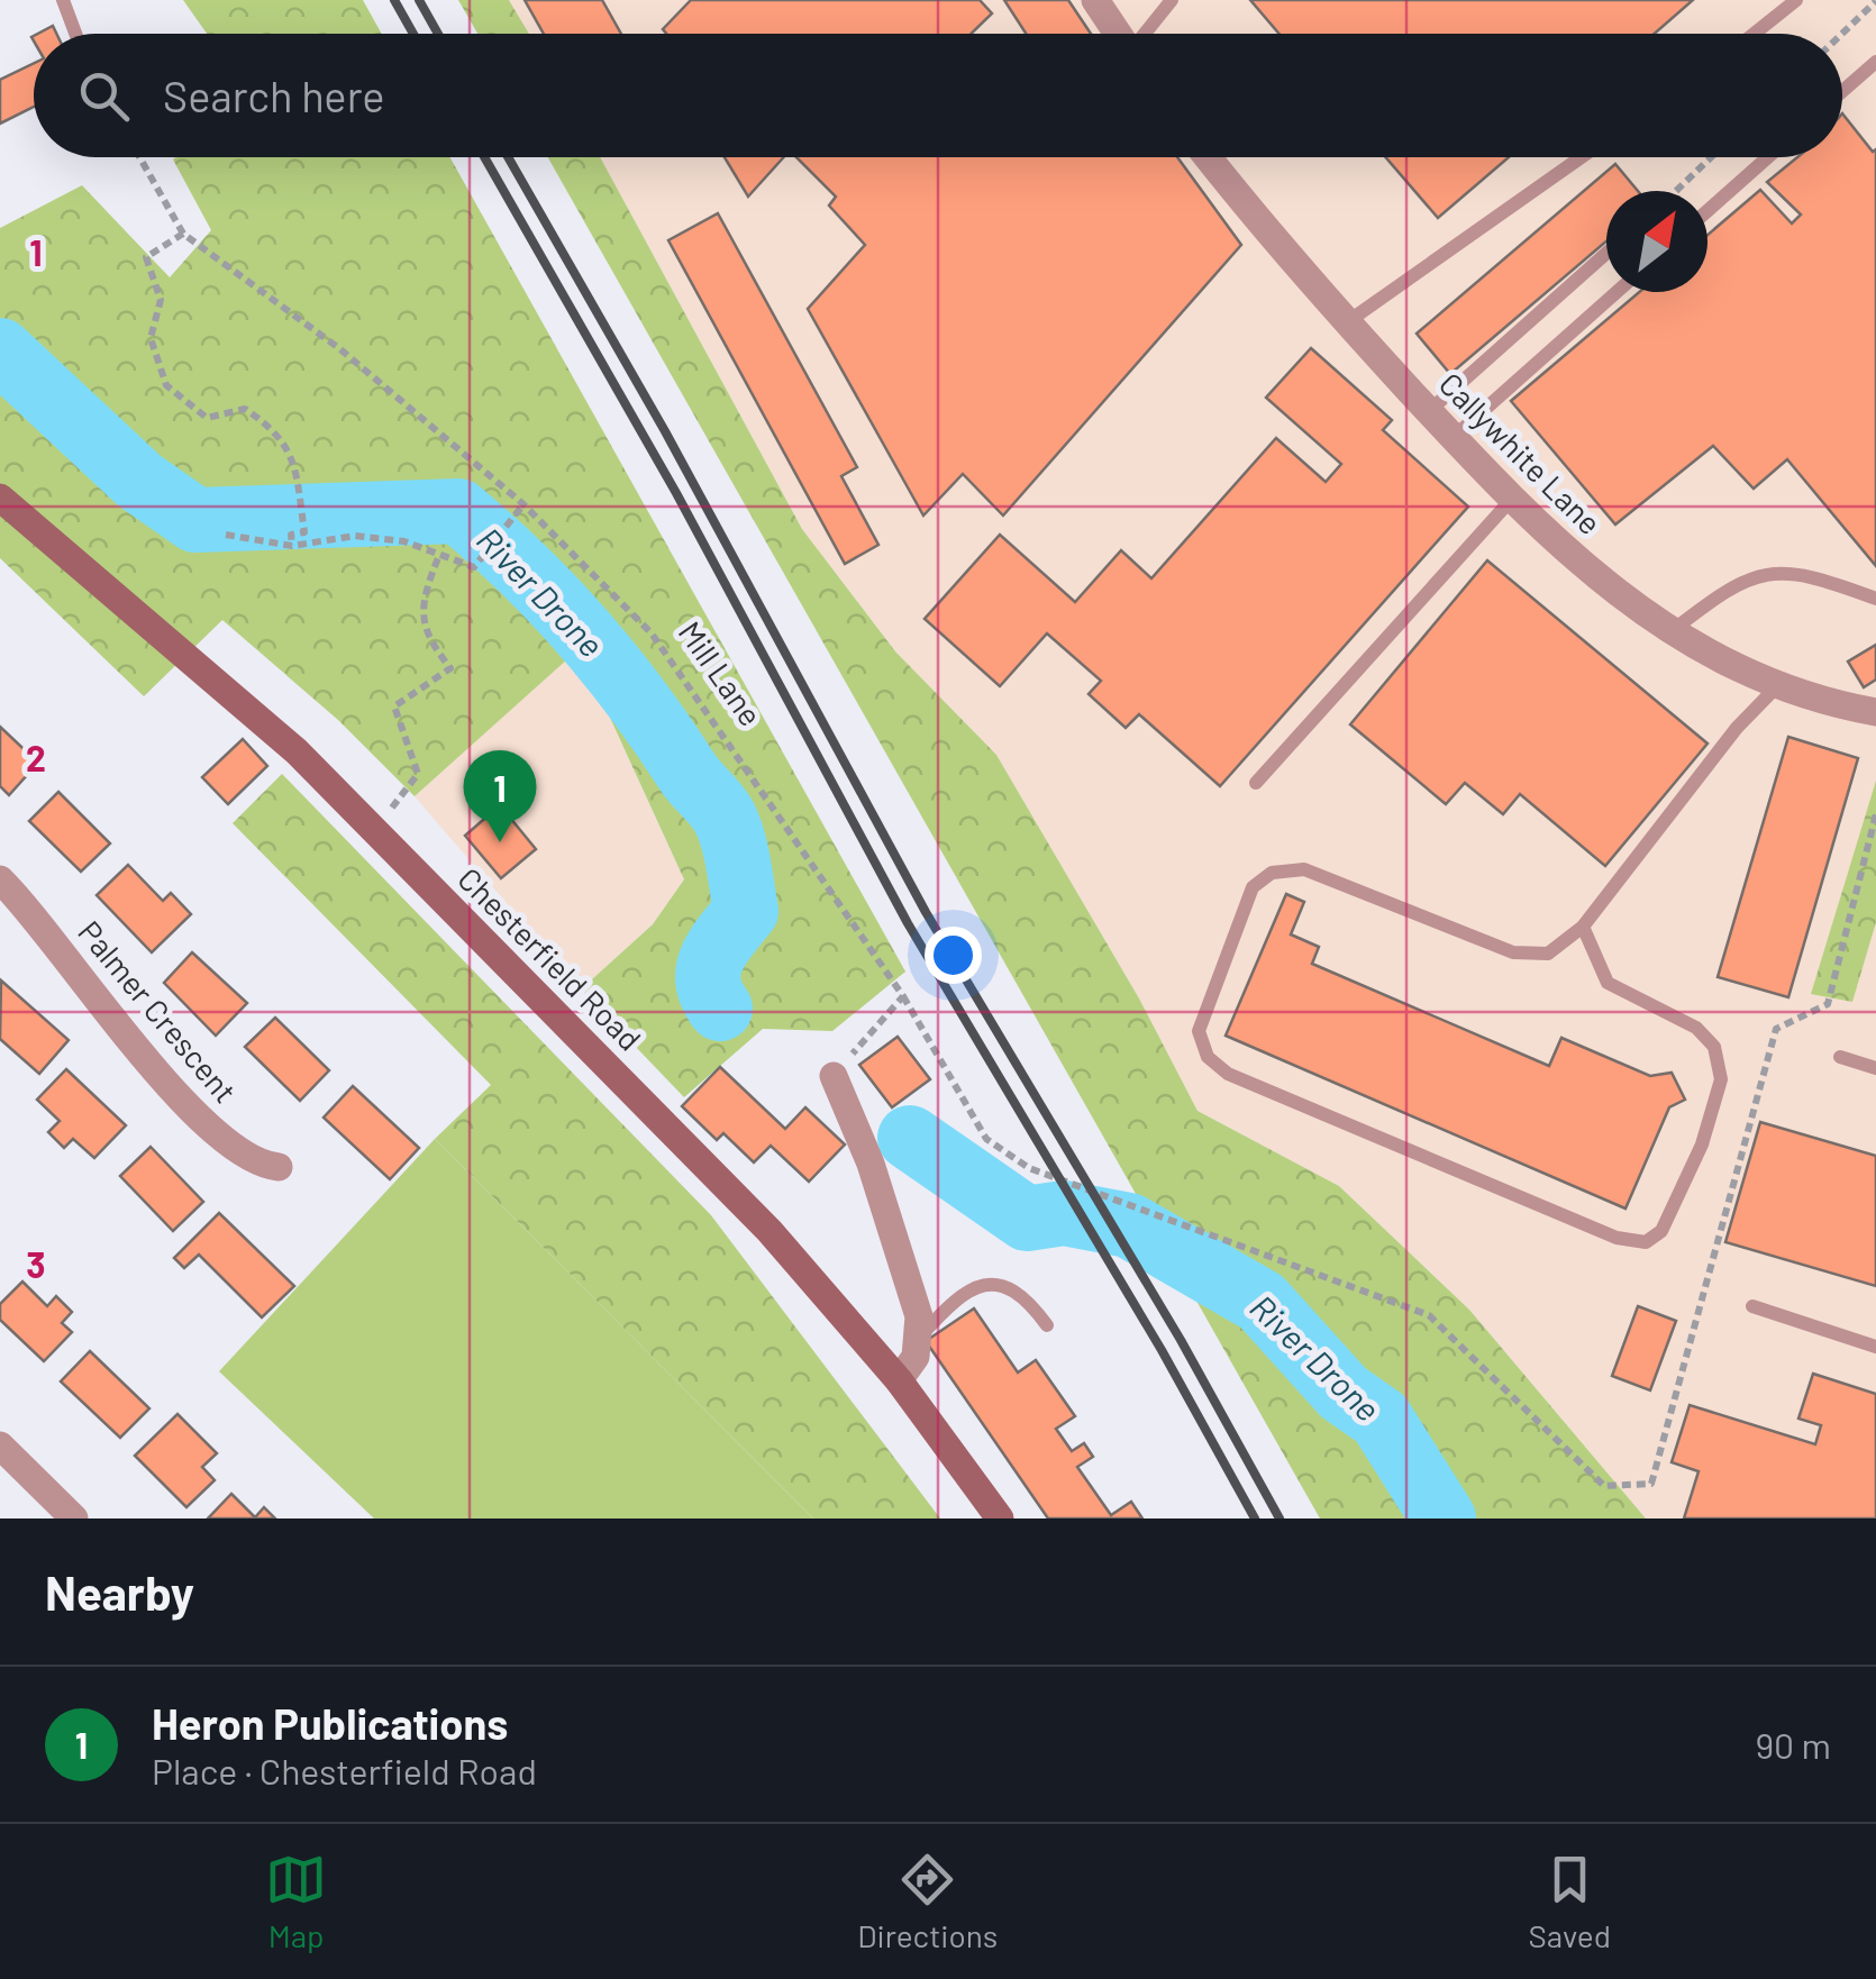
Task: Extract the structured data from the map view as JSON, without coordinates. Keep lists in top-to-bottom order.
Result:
{
  "streets": {
    "main road": ["Chesterfield Road"],
    "street": ["Callywhite Lane", "Palmer Crescent"],
    "path": ["Mill Lane"]
  },
  "water": ["River Drone"],
  "north": "top right",
  "page": {
    "search": "Search here",
    "pins": "1",
    "heading": "Nearby",
    "list": [
      {
        "mark": "1",
        "name": "Heron Publications",
        "note": "Place · Chesterfield Road",
        "value": "90 m"
      }
    ],
    "nav": ["Map", "Directions", "Saved"]
  },
  "grid": {
    "rows": ["1", "2", "3"]
  }
}
